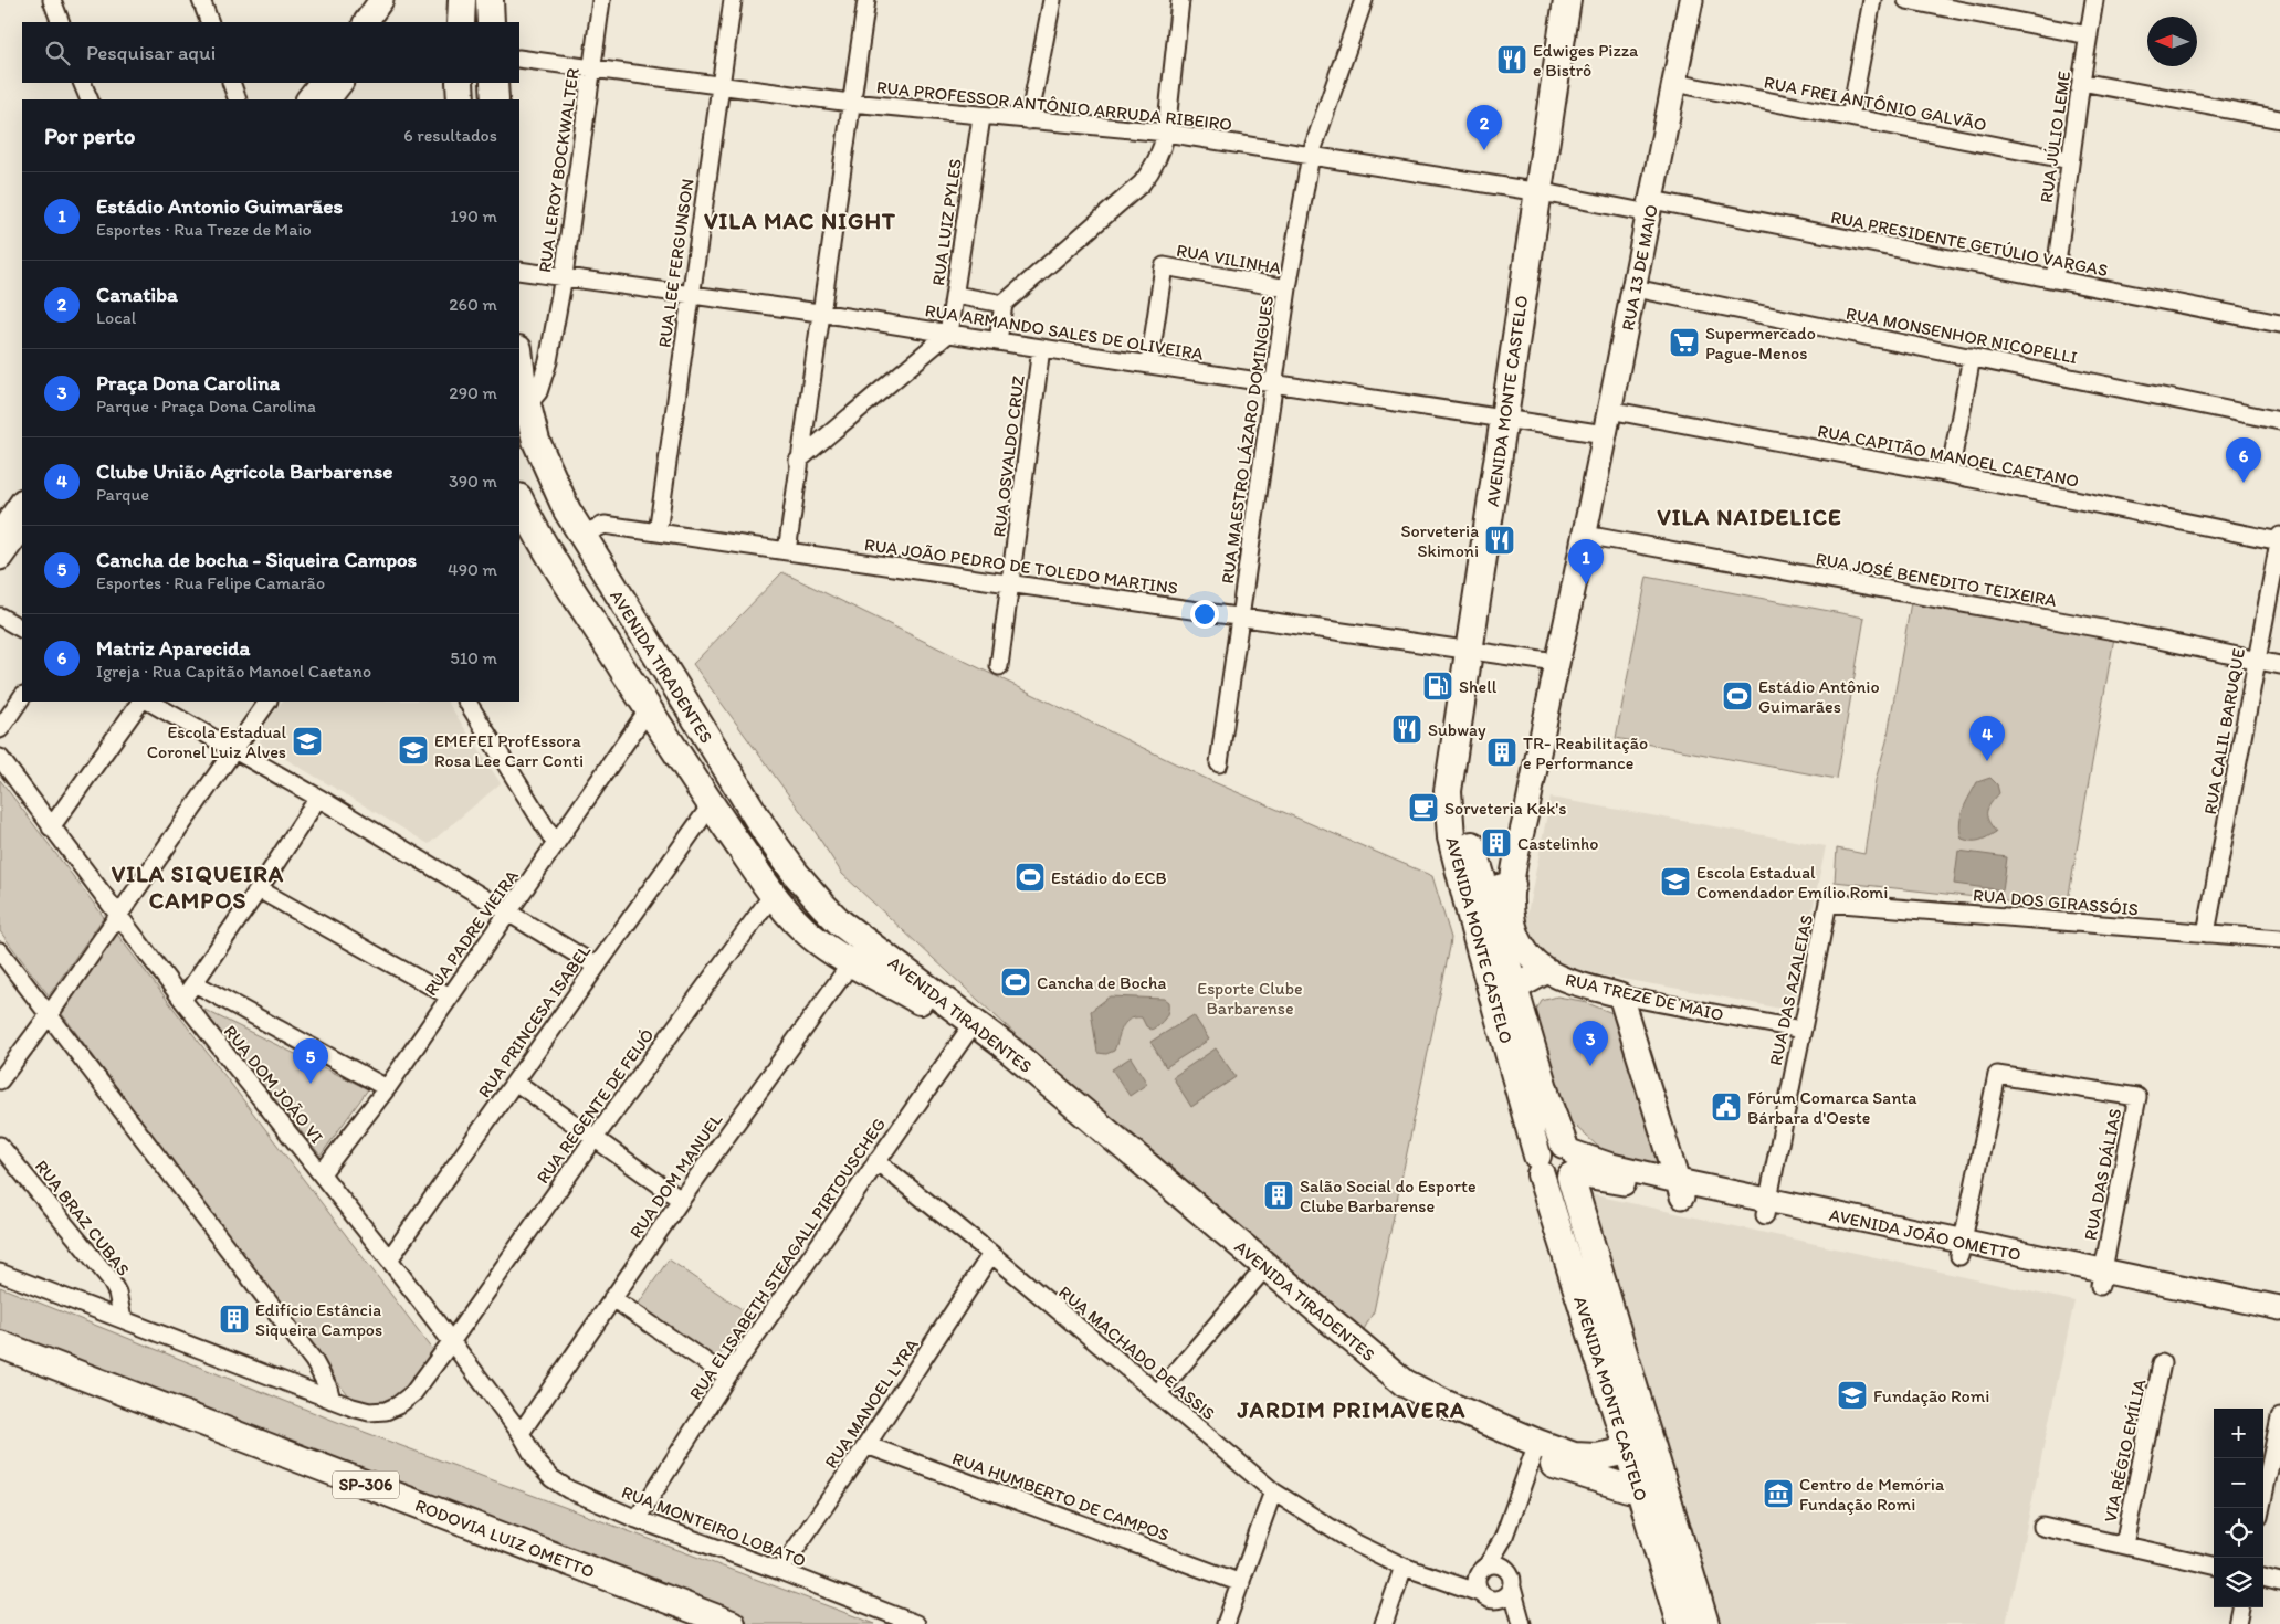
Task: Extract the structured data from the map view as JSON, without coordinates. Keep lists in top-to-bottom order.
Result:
{
  "streets": {
    "main road": [
      "AVENIDA MONTE CASTELO",
      "AVENIDA TIRADENTES",
      "SP-306",
      "RODOVIA LUIZ OMETTO"
    ],
    "street": [
      "RUA FREI ANTÔNIO GALVÃO",
      "RUA PROFESSOR ANTÔNIO ARRUDA RIBEIRO",
      "RUA JÚLIO LEME",
      "RUA LEROY BOCKWALTER",
      "RUA LUIZ PYLES",
      "RUA PRESIDENTE GETÚLIO VARGAS",
      "RUA VILINHA",
      "RUA LEE FERGUNSON",
      "RUA 13 DE MAIO",
      "RUA ARMANDO SALES DE OLIVEIRA",
      "RUA MONSENHOR NICOPELLI",
      "RUA MAESTRO LÁZARO DOMINGUES",
      "RUA CAPITÃO MANOEL CAETANO",
      "RUA OSVALDO CRUZ",
      "RUA JOÃO PEDRO DE TOLEDO MARTINS",
      "RUA JOSÉ BENEDITO TEIXEIRA",
      "RUA CALIL BARUQUE",
      "RUA DOS GIRASSÓIS",
      "RUA PADRE VIEIRA",
      "RUA DAS AZALEIAS",
      "RUA TREZE DE MAIO",
      "RUA PRINCESA ISABEL",
      "RUA DOM JOÃO VI",
      "RUA REGENTE DE FEIJÓ",
      "RUA DAS DÁLIAS",
      "RUA DOM MANUEL",
      "RUA BRAZ CUBAS",
      "AVENIDA JOÃO OMETTO",
      "RUA ELISABETH STEAGALL PIRTOUSCHEG",
      "RUA MACHADO DE ASSIS",
      "RUA MANOEL LYRA",
      "VIA RÉGIO EMÍLIA",
      "RUA HUMBERTO DE CAMPOS",
      "RUA MONTEIRO LOBATO"
    ]
  },
  "crossings": [
    ["RUA FREI ANTÔNIO GALVÃO", "RUA JÚLIO LEME"],
    ["RUA FREI ANTÔNIO GALVÃO", "RUA 13 DE MAIO"],
    ["RUA PROFESSOR ANTÔNIO ARRUDA RIBEIRO", "RUA LEROY BOCKWALTER"],
    ["RUA PROFESSOR ANTÔNIO ARRUDA RIBEIRO", "RUA LUIZ PYLES"],
    ["RUA PROFESSOR ANTÔNIO ARRUDA RIBEIRO", "RUA PRESIDENTE GETÚLIO VARGAS"],
    ["RUA PROFESSOR ANTÔNIO ARRUDA RIBEIRO", "RUA LEE FERGUNSON"],
    ["RUA PROFESSOR ANTÔNIO ARRUDA RIBEIRO", "RUA 13 DE MAIO"],
    ["RUA PROFESSOR ANTÔNIO ARRUDA RIBEIRO", "AVENIDA MONTE CASTELO"],
    ["RUA PROFESSOR ANTÔNIO ARRUDA RIBEIRO", "RUA MAESTRO LÁZARO DOMINGUES"],
    ["RUA JÚLIO LEME", "RUA PRESIDENTE GETÚLIO VARGAS"],
    ["RUA LEROY BOCKWALTER", "RUA ARMANDO SALES DE OLIVEIRA"],
    ["RUA LEROY BOCKWALTER", "AVENIDA TIRADENTES"],
    ["RUA LUIZ PYLES", "RUA ARMANDO SALES DE OLIVEIRA"],
    ["RUA PRESIDENTE GETÚLIO VARGAS", "RUA 13 DE MAIO"],
    ["RUA VILINHA", "RUA ARMANDO SALES DE OLIVEIRA"],
    ["RUA VILINHA", "RUA MAESTRO LÁZARO DOMINGUES"],
    ["RUA LEE FERGUNSON", "RUA ARMANDO SALES DE OLIVEIRA"],
    ["RUA LEE FERGUNSON", "RUA JOÃO PEDRO DE TOLEDO MARTINS"],
    ["RUA 13 DE MAIO", "RUA ARMANDO SALES DE OLIVEIRA"],
    ["RUA 13 DE MAIO", "RUA MONSENHOR NICOPELLI"],
    ["RUA 13 DE MAIO", "RUA CAPITÃO MANOEL CAETANO"],
    ["RUA 13 DE MAIO", "RUA JOSÉ BENEDITO TEIXEIRA"],
    ["RUA 13 DE MAIO", "RUA TREZE DE MAIO"],
    ["RUA ARMANDO SALES DE OLIVEIRA", "AVENIDA MONTE CASTELO"],
    ["RUA ARMANDO SALES DE OLIVEIRA", "RUA MAESTRO LÁZARO DOMINGUES"],
    ["RUA ARMANDO SALES DE OLIVEIRA", "RUA OSVALDO CRUZ"],
    ["AVENIDA MONTE CASTELO", "RUA JOÃO PEDRO DE TOLEDO MARTINS"],
    ["AVENIDA MONTE CASTELO", "AVENIDA TIRADENTES"],
    ["AVENIDA MONTE CASTELO", "AVENIDA JOÃO OMETTO"],
    ["RUA MAESTRO LÁZARO DOMINGUES", "RUA JOÃO PEDRO DE TOLEDO MARTINS"],
    ["RUA CAPITÃO MANOEL CAETANO", "RUA CALIL BARUQUE"],
    ["RUA OSVALDO CRUZ", "RUA JOÃO PEDRO DE TOLEDO MARTINS"],
    ["RUA JOÃO PEDRO DE TOLEDO MARTINS", "AVENIDA TIRADENTES"],
    ["RUA JOÃO PEDRO DE TOLEDO MARTINS", "RUA TREZE DE MAIO"],
    ["RUA JOSÉ BENEDITO TEIXEIRA", "RUA CALIL BARUQUE"],
    ["RUA JOSÉ BENEDITO TEIXEIRA", "RUA TREZE DE MAIO"],
    ["AVENIDA TIRADENTES", "RUA PADRE VIEIRA"],
    ["AVENIDA TIRADENTES", "RUA PRINCESA ISABEL"],
    ["AVENIDA TIRADENTES", "RUA REGENTE DE FEIJÓ"],
    ["AVENIDA TIRADENTES", "RUA DOM MANUEL"],
    ["AVENIDA TIRADENTES", "RUA ELISABETH STEAGALL PIRTOUSCHEG"],
    ["RUA CALIL BARUQUE", "RUA DOS GIRASSÓIS"],
    ["RUA DOS GIRASSÓIS", "RUA DAS AZALEIAS"],
    ["RUA PADRE VIEIRA", "RUA DOM JOÃO VI"],
    ["RUA DAS AZALEIAS", "RUA TREZE DE MAIO"],
    ["RUA DAS AZALEIAS", "AVENIDA JOÃO OMETTO"],
    ["RUA PRINCESA ISABEL", "RUA DOM JOÃO VI"],
    ["RUA DOM JOÃO VI", "RUA REGENTE DE FEIJÓ"],
    ["RUA DOM JOÃO VI", "RUA DOM MANUEL"],
    ["RUA DOM JOÃO VI", "RUA MONTEIRO LOBATO"],
    ["RUA REGENTE DE FEIJÓ", "RUA BRAZ CUBAS"],
    ["RUA DAS DÁLIAS", "AVENIDA JOÃO OMETTO"],
    ["RUA DOM MANUEL", "RUA MONTEIRO LOBATO"],
    ["RUA ELISABETH STEAGALL PIRTOUSCHEG", "RUA MACHADO DE ASSIS"],
    ["RUA ELISABETH STEAGALL PIRTOUSCHEG", "RUA MONTEIRO LOBATO"],
    ["RUA MACHADO DE ASSIS", "RUA MANOEL LYRA"],
    ["RUA MANOEL LYRA", "RUA HUMBERTO DE CAMPOS"],
    ["RUA MANOEL LYRA", "RUA MONTEIRO LOBATO"]
  ],
  "districts": [
    "VILA MAC NIGHT",
    "VILA NAIDELICE",
    "VILA SIQUEIRA CAMPOS",
    "JARDIM PRIMAVERA"
  ],
  "parks": ["Esporte Clube Barbarense"],
  "places": {
    "restaurant": ["Edwiges Pizza e Bistrô", "Sorveteria Skimoni", "Subway"],
    "supermarket": ["Supermercado Pague-Menos"],
    "fuel station": ["Shell"],
    "sports": ["Estádio Antônio Guimarães", "Estádio do ECB", "Cancha de Bocha"],
    "school or university": [
      "Escola Estadual Coronel Luiz Alves",
      "EMEFEI ProfEssora Rosa Lee Carr Conti",
      "Escola Estadual Comendador Emílio Romi",
      "Fundação Romi"
    ],
    "building": [
      "TR- Reabilitação e Performance",
      "Castelinho",
      "Salão Social do Esporte Clube Barbarense",
      "Edifício Estância Siqueira Campos"
    ],
    "cafe": ["Sorveteria Kek's"],
    "public building": ["Fórum Comarca Santa Bárbara d'Oeste"],
    "museum": ["Centro de Memória Fundação Romi"]
  },
  "north": "left",
  "page": {
    "search": "Pesquisar aqui",
    "heading": ["Por perto", "6 resultados"],
    "pins": [
      "2",
      "6",
      "1",
      "4",
      "3",
      "5"
    ],
    "list": [
      {
        "mark": "1",
        "name": "Estádio Antonio Guimarães",
        "note": "Esportes · Rua Treze de Maio",
        "value": "190 m"
      },
      {
        "mark": "2",
        "name": "Canatiba",
        "note": "Local",
        "value": "260 m"
      },
      {
        "mark": "3",
        "name": "Praça Dona Carolina",
        "note": "Parque · Praça Dona Carolina",
        "value": "290 m"
      },
      {
        "mark": "4",
        "name": "Clube União Agrícola Barbarense",
        "note": "Parque",
        "value": "390 m"
      },
      {
        "mark": "5",
        "name": "Cancha de bocha - Siqueira Campos",
        "note": "Esportes · Rua Felipe Camarão",
        "value": "490 m"
      },
      {
        "mark": "6",
        "name": "Matriz Aparecida",
        "note": "Igreja · Rua Capitão Manoel Caetano",
        "value": "510 m"
      }
    ],
    "map_buttons": ["+", "−"]
  }
}
